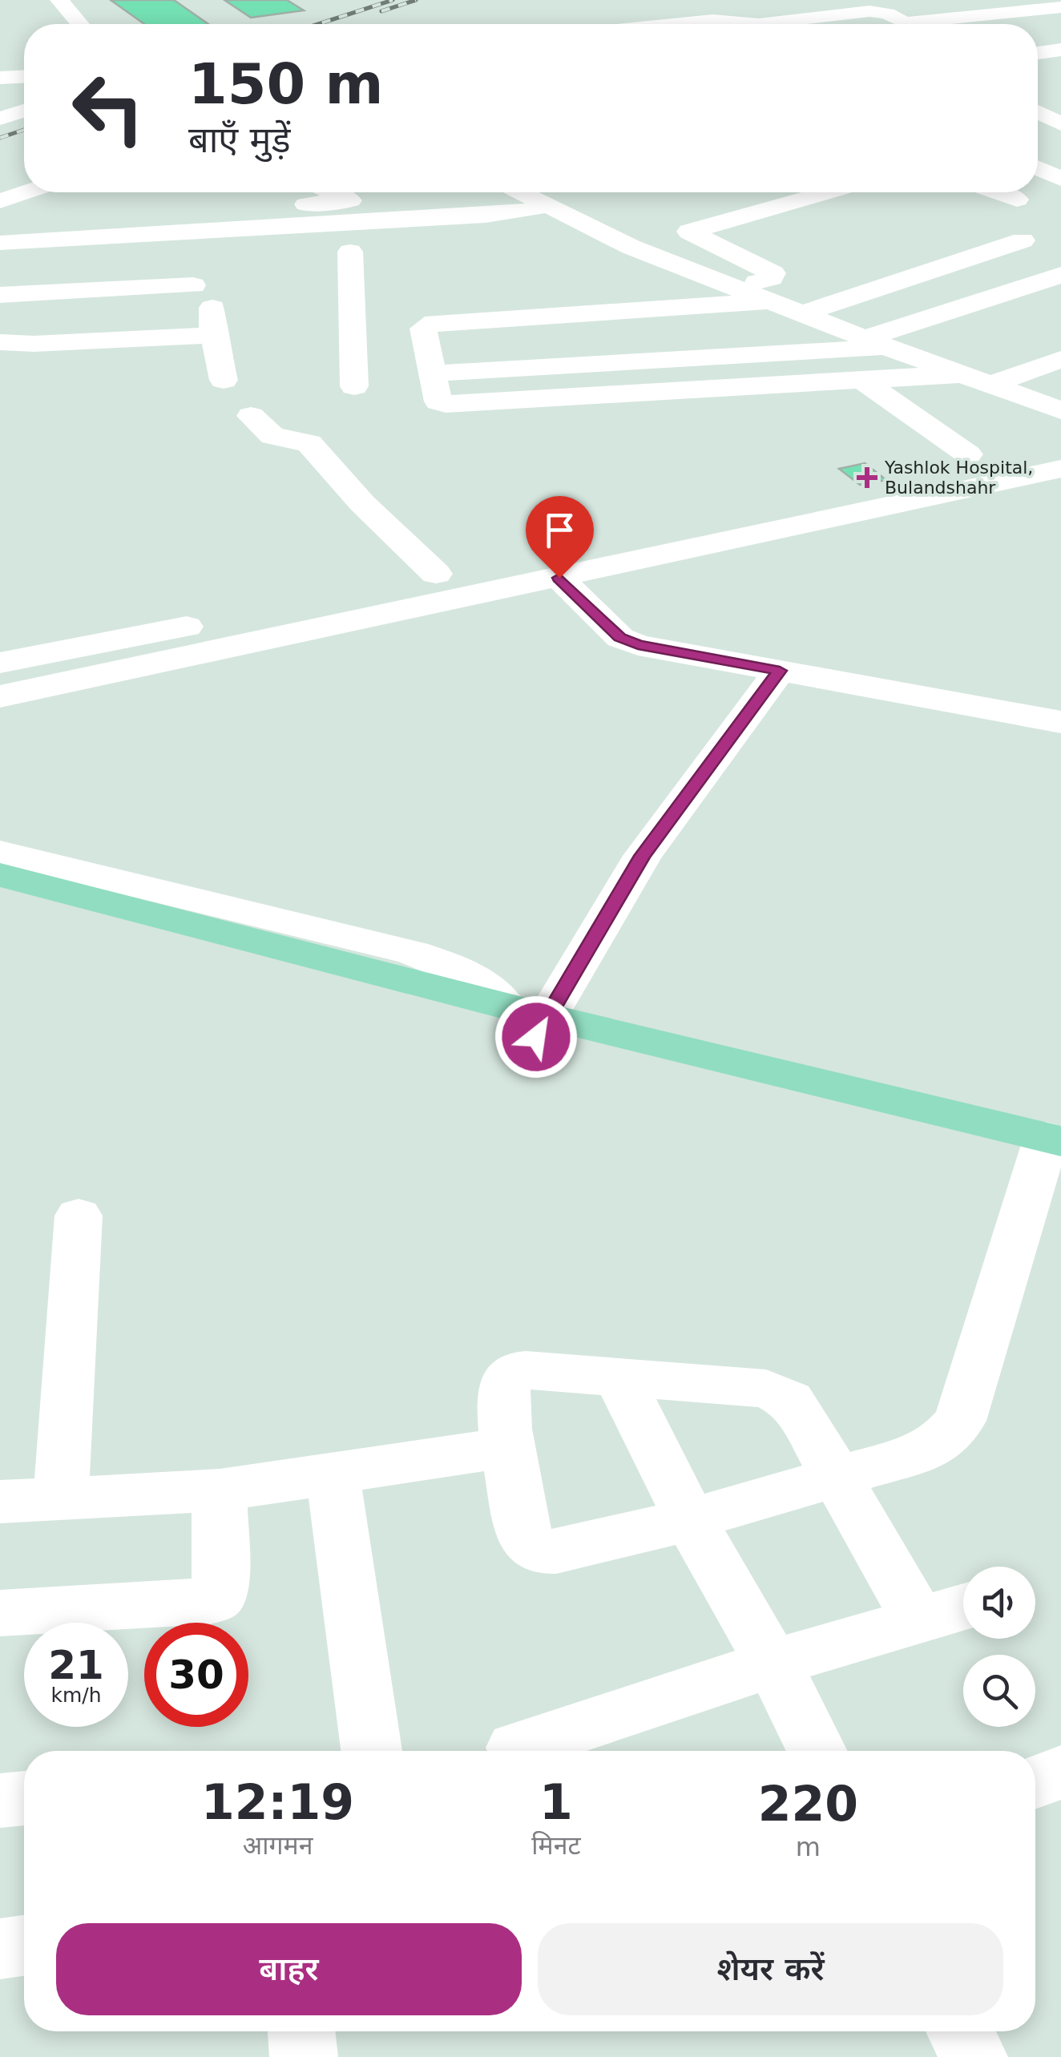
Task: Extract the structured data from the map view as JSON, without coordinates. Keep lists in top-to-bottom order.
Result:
{
  "places": {
    "health": ["Yashlok Hospital, Bulandshahr"]
  },
  "page": {
    "turn": ["150 m", "बाएँ मुड़ें"],
    "speed": "21 km/h",
    "limit": "30",
    "eta": [
      "12:19",
      "आगमन",
      "1",
      "मिनट",
      "220",
      "m"
    ],
    "buttons": ["बाहर", "शेयर करें"]
  }
}
